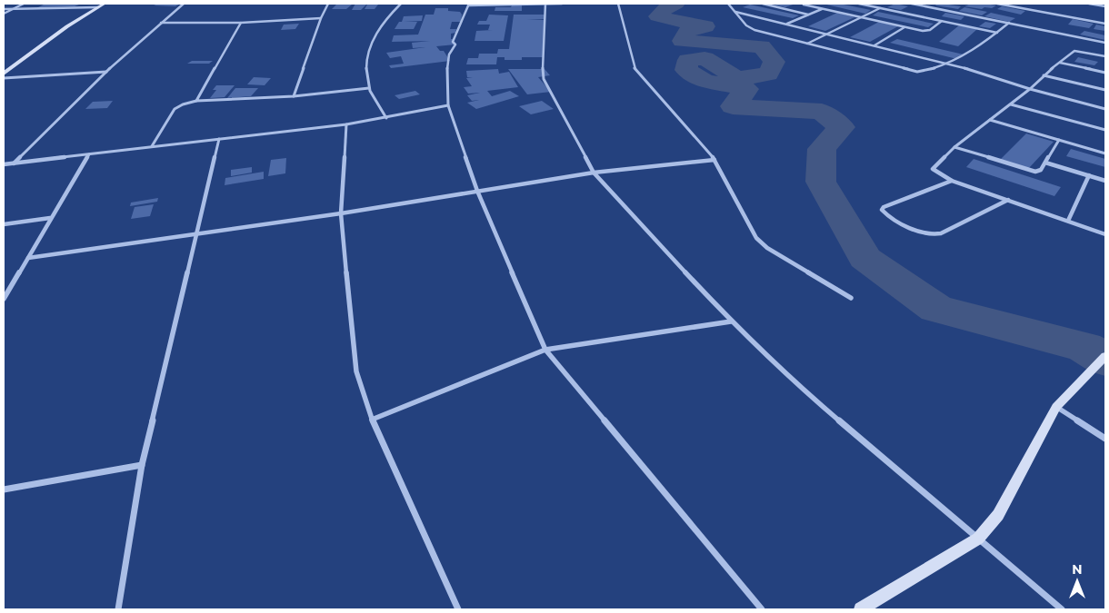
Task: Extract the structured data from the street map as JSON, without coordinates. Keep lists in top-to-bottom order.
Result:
{
  "north": "top"
}
